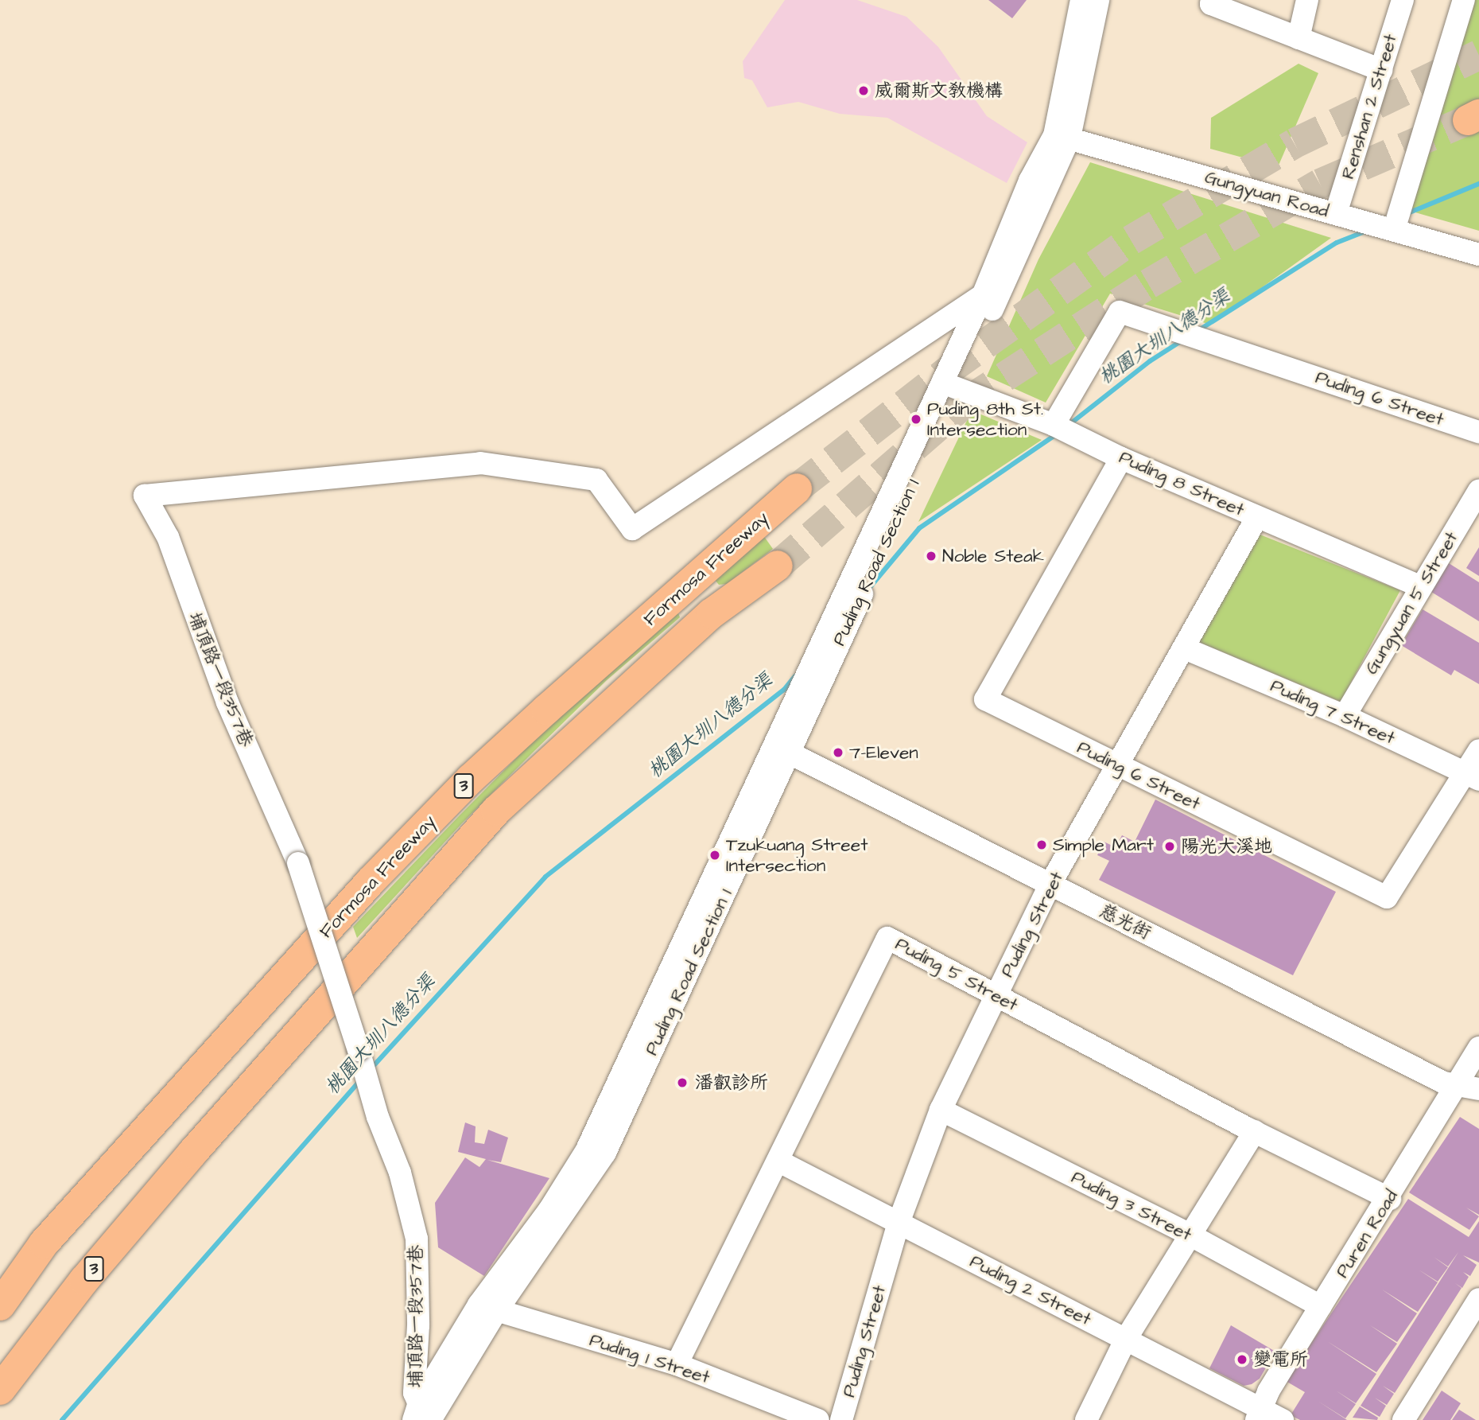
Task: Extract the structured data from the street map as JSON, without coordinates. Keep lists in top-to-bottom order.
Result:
{
  "streets": {
    "highway": ["Formosa Freeway", "3"],
    "street": [
      "Renshan 2 Street",
      "Gungyuan Road",
      "Puding 6 Street",
      "Puding 8 Street",
      "Puding Road Section 1",
      "Gungyuan 5 Street",
      "埔頂路一段357巷",
      "Puding 7 Street",
      "慈光街",
      "Puding Street",
      "Puding 5 Street",
      "Puding 3 Street",
      "Puren Road",
      "Puding 2 Street",
      "Puding 1 Street"
    ]
  },
  "crossings": [
    ["Renshan 2 Street", "Gungyuan Road"],
    ["Gungyuan Road", "Puding Road Section 1"],
    ["Puding 6 Street", "Puding 8 Street"],
    ["Puding 6 Street", "Puding 7 Street"],
    ["Puding 6 Street", "Puding Street"],
    ["Puding 8 Street", "Puding Road Section 1"],
    ["Puding 8 Street", "Gungyuan 5 Street"],
    ["Puding 8 Street", "Puding Street"],
    ["Puding Road Section 1", "埔頂路一段357巷"],
    ["Puding Road Section 1", "慈光街"],
    ["Puding Road Section 1", "Puding 1 Street"],
    ["Gungyuan 5 Street", "Puding 7 Street"],
    ["Puding 7 Street", "Puding Street"],
    ["慈光街", "Puding Street"],
    ["慈光街", "Puren Road"],
    ["Puding Street", "Puding 5 Street"],
    ["Puding Street", "Puding 3 Street"],
    ["Puding Street", "Puding 2 Street"],
    ["Puding 5 Street", "Puren Road"],
    ["Puding 5 Street", "Puding 2 Street"],
    ["Puding 5 Street", "Puding 1 Street"],
    ["Puding 3 Street", "Puren Road"],
    ["Puren Road", "Puding 2 Street"]
  ],
  "water": ["桃園大圳八德分渠"],
  "places": [
    "威爾斯文教機構",
    "Puding 8th St. Intersection",
    "Noble Steak",
    "7-Eleven",
    "Simple Mart",
    "陽光大溪地",
    "Tzukuang Street Intersection",
    "潘叡診所",
    "變電所"
  ]
}
